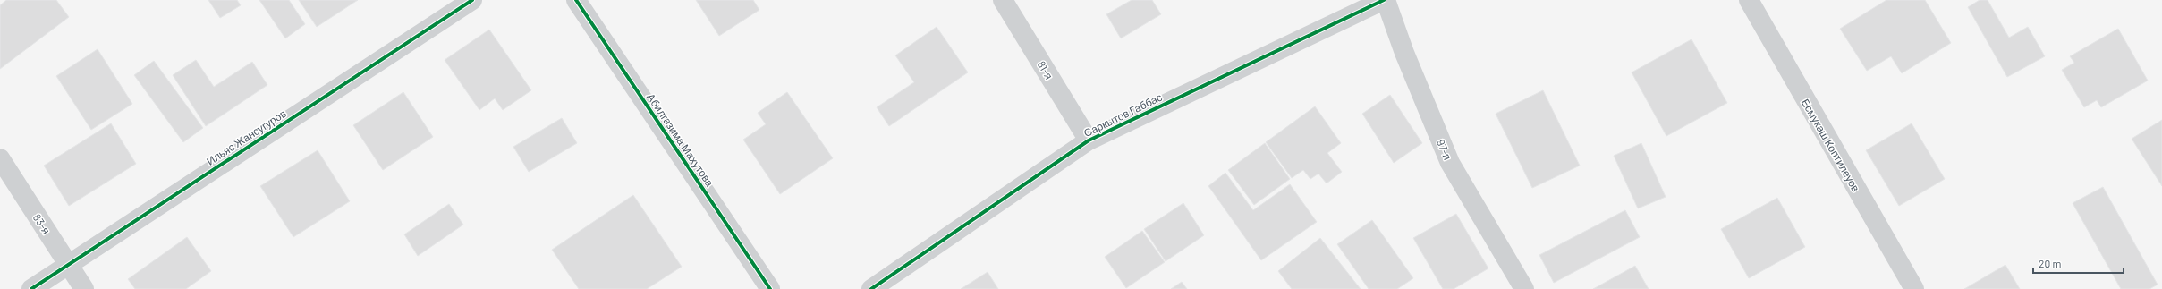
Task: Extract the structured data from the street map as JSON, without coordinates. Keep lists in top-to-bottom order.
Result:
{
  "streets": {
    "street": [
      "81-я",
      "Саркытов Габбас",
      "Ильяс Жансугуров",
      "Абилгазима Махутова",
      "Есмукаш Коптилеуов",
      "97-я",
      "83-я"
    ]
  },
  "crossings": [
    ["81-я", "Саркытов Габбас"],
    ["Саркытов Габбас", "97-я"],
    ["Ильяс Жансугуров", "83-я"]
  ],
  "scale_bar": "20 m"
}
